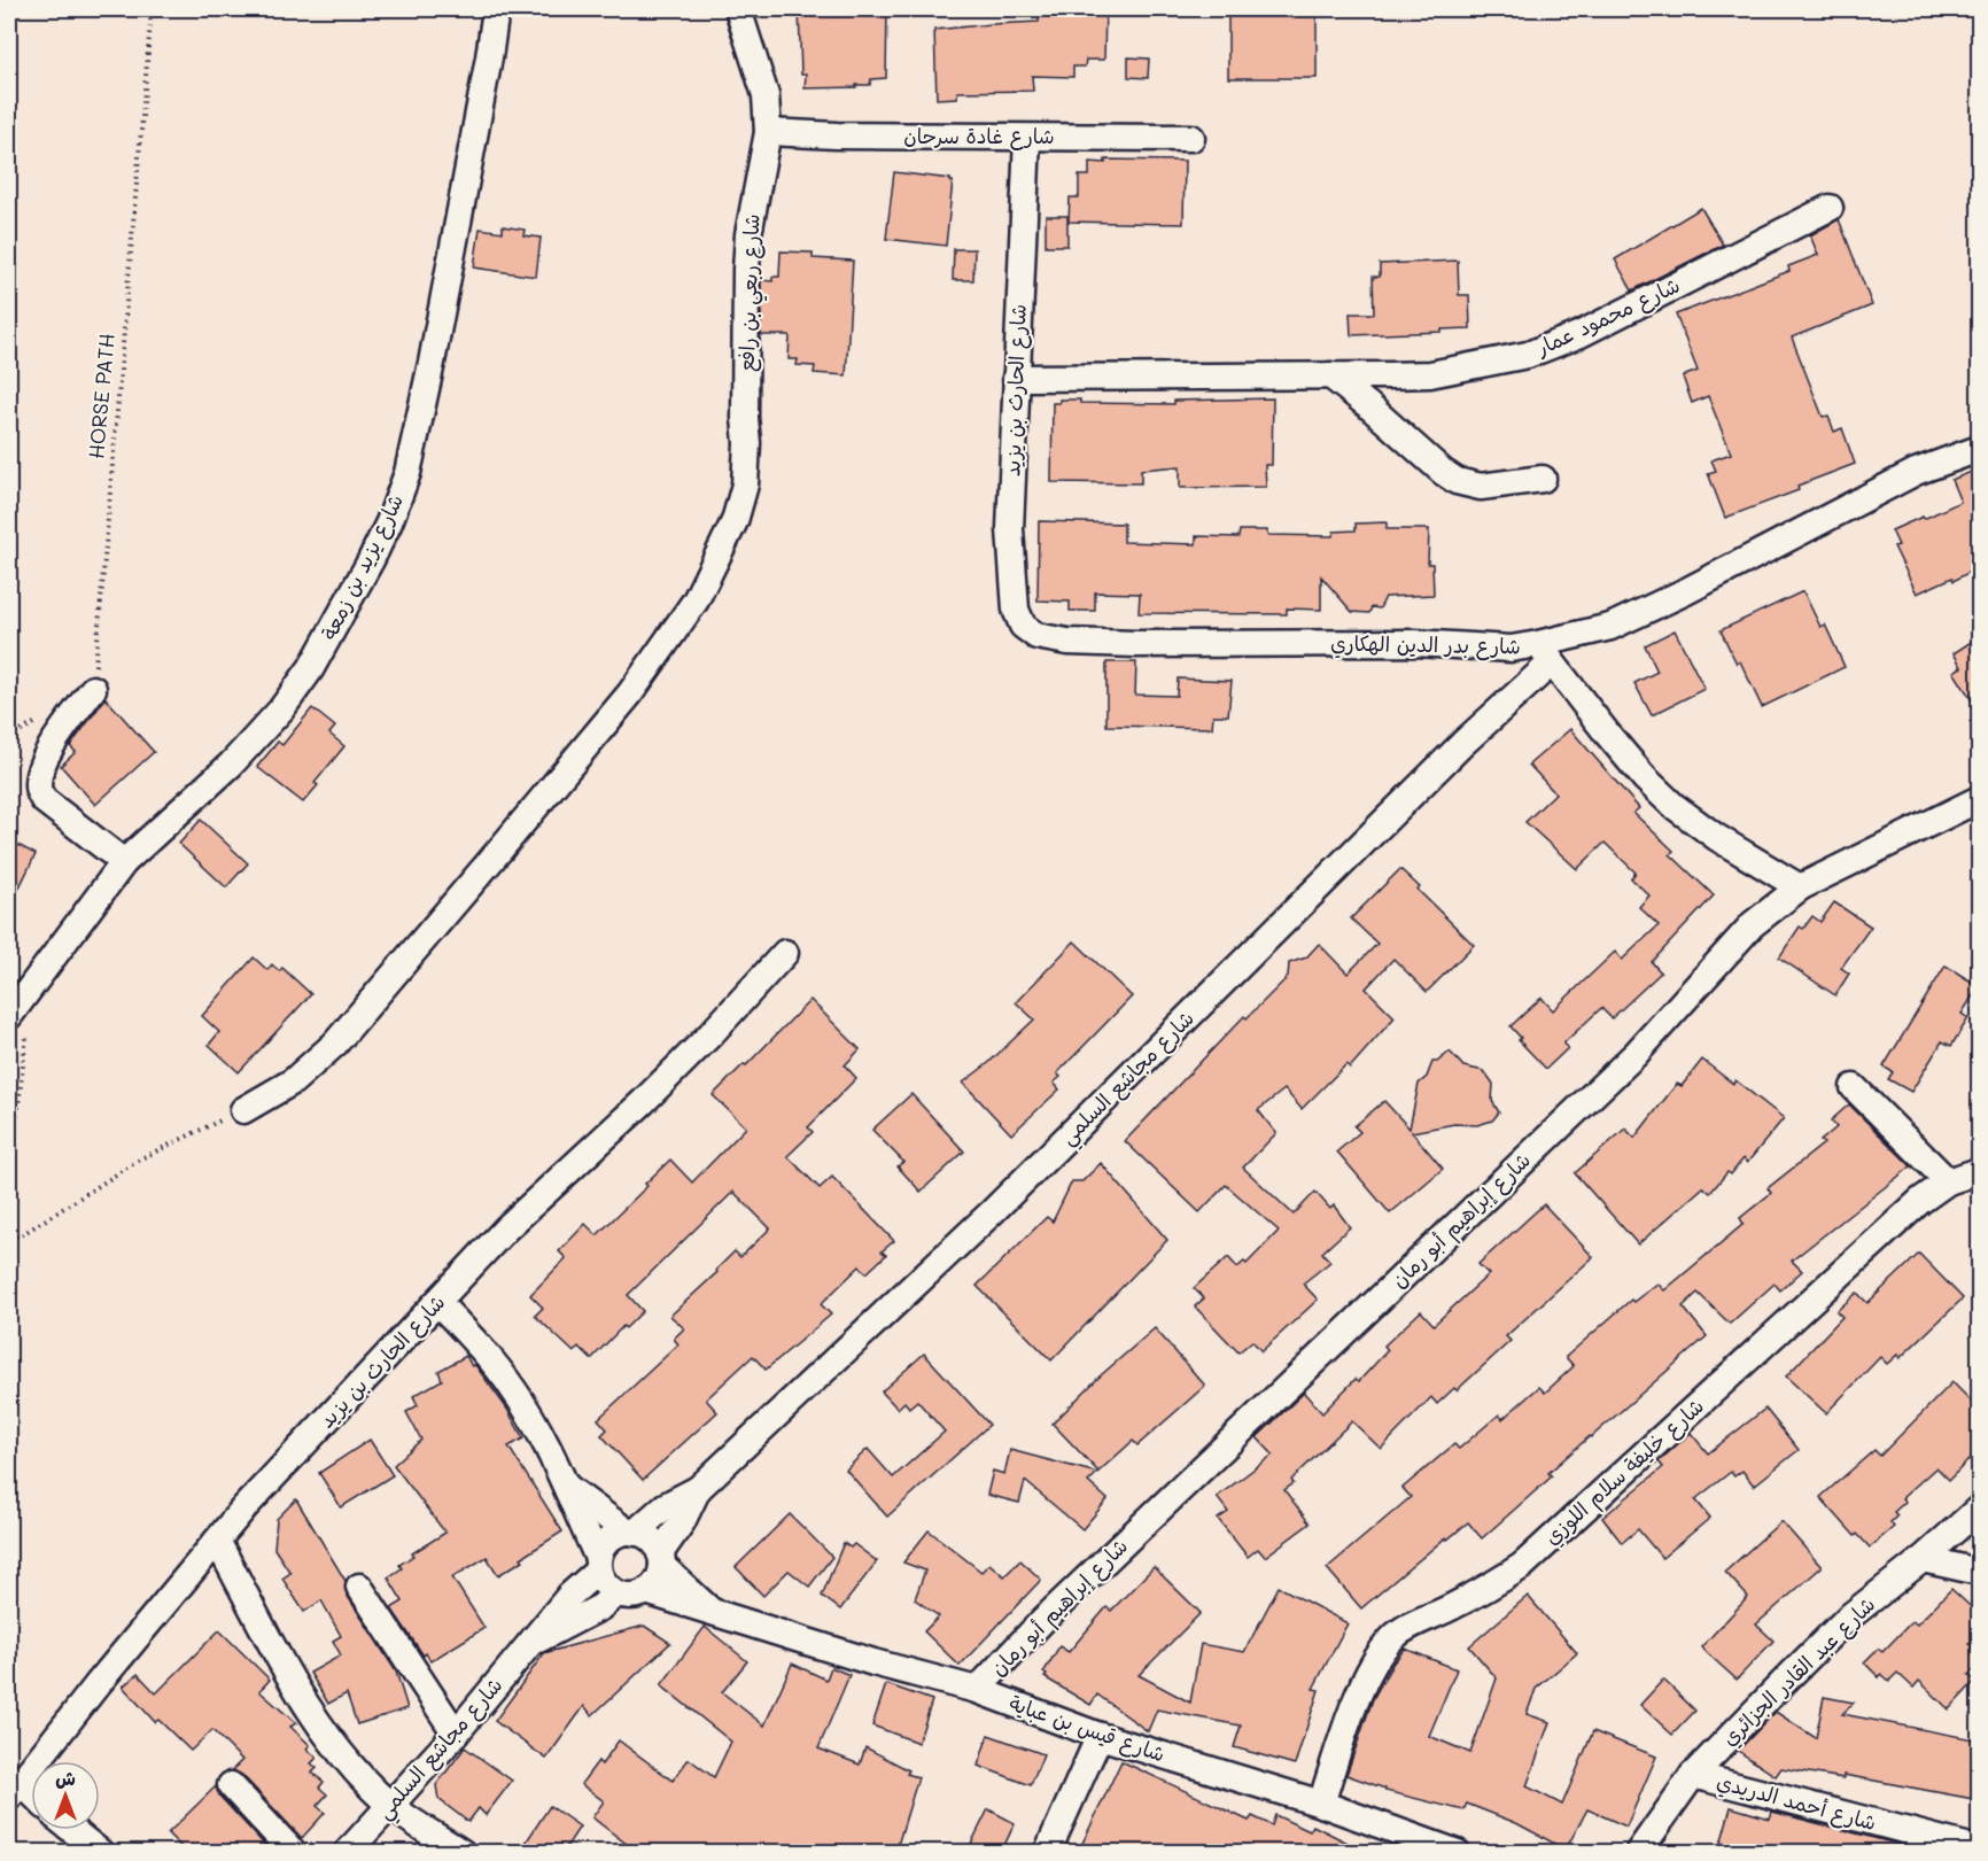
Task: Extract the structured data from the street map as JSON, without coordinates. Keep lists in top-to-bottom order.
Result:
{
  "streets": {
    "street": [
      "شارع غادة سرحان",
      "شارع ربعي بن رافع",
      "شارع محمود عمار",
      "شارع الحارث بن يزيد",
      "شارع يزيد بن زمعة",
      "شارع بدر الدين الهكاري",
      "شارع مجاشع السلمي",
      "شارع إبراهيم أبو رمان",
      "شارع خليفة سلام اللوزي",
      "شارع عبد القادر الجزائري",
      "شارع قيس بن عباية",
      "شارع أحمد الدريدي"
    ],
    "path": ["HORSE PATH"]
  },
  "crossings": [
    ["شارع غادة سرحان", "شارع ربعي بن رافع"],
    ["شارع غادة سرحان", "شارع الحارث بن يزيد"],
    ["شارع محمود عمار", "شارع الحارث بن يزيد"],
    ["شارع الحارث بن يزيد", "شارع بدر الدين الهكاري"],
    ["شارع بدر الدين الهكاري", "شارع مجاشع السلمي"],
    ["شارع مجاشع السلمي", "شارع قيس بن عباية"],
    ["شارع إبراهيم أبو رمان", "شارع قيس بن عباية"],
    ["شارع خليفة سلام اللوزي", "شارع قيس بن عباية"],
    ["شارع عبد القادر الجزائري", "شارع أحمد الدريدي"]
  ],
  "north": "top"
}
